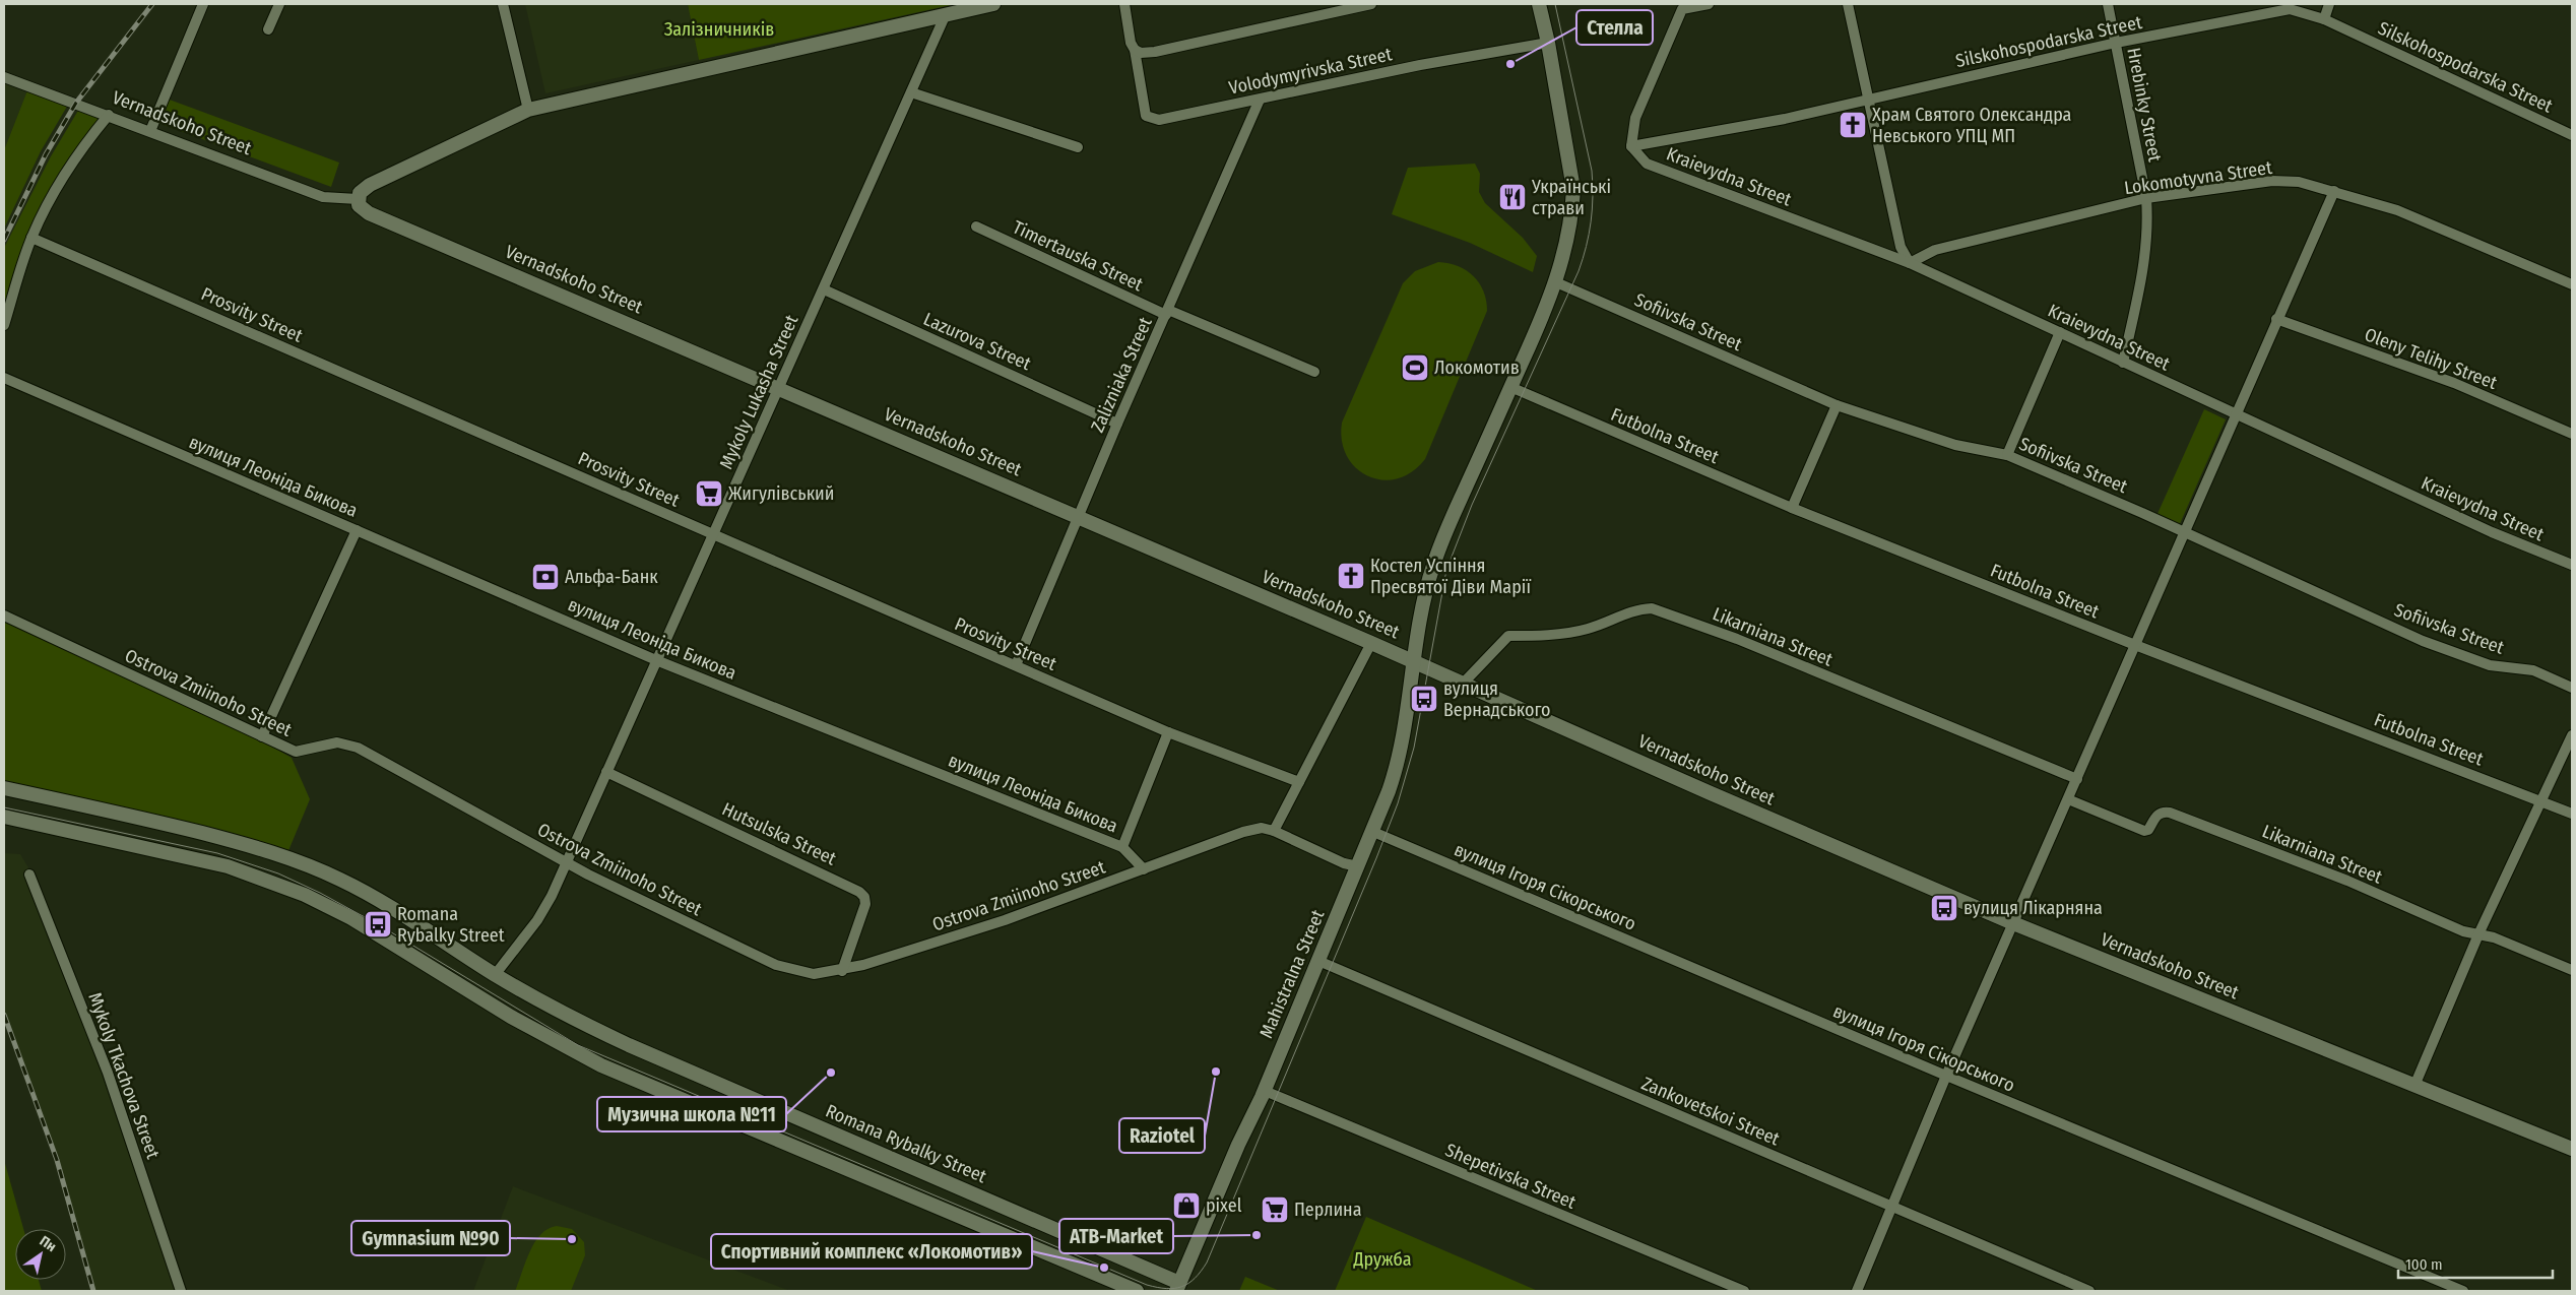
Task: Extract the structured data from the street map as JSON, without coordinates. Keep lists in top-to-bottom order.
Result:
{
  "streets": {
    "main road": ["Vernadskoho Street", "Mahistralna Street", "Romana Rybalky Street"],
    "street": [
      "Silskohospodarska Street",
      "Volodymyrivska Street",
      "Hrebinky Street",
      "Kraievydna Street",
      "Lokomotyvna Street",
      "Timertauska Street",
      "Prosvity Street",
      "Sofiivska Street",
      "Lazurova Street",
      "Oleny Telihy Street",
      "Zalizniaka Street",
      "Mykoly Lukasha Street",
      "Futbolna Street",
      "вулиця Леоніда Бикова",
      "Likarniana Street",
      "Ostrova Zmiinoho Street",
      "Hutsulska Street",
      "вулиця Ігоря Сікорського",
      "Mykoly Tkachova Street",
      "Zankovetskoi Street",
      "Shepetivska Street"
    ]
  },
  "crossings": [
    ["Silskohospodarska Street", "Hrebinky Street"],
    ["Silskohospodarska Street", "Kraievydna Street"],
    ["Volodymyrivska Street", "Zalizniaka Street"],
    ["Volodymyrivska Street", "Mahistralna Street"],
    ["Hrebinky Street", "Kraievydna Street"],
    ["Hrebinky Street", "Lokomotyvna Street"],
    ["Vernadskoho Street", "Zalizniaka Street"],
    ["Vernadskoho Street", "Mykoly Lukasha Street"],
    ["Vernadskoho Street", "Likarniana Street"],
    ["Vernadskoho Street", "Mahistralna Street"],
    ["Kraievydna Street", "Lokomotyvna Street"],
    ["Timertauska Street", "Zalizniaka Street"],
    ["Prosvity Street", "Zalizniaka Street"],
    ["Prosvity Street", "Mykoly Lukasha Street"],
    ["Sofiivska Street", "Mahistralna Street"],
    ["Lazurova Street", "Zalizniaka Street"],
    ["Lazurova Street", "Mykoly Lukasha Street"],
    ["Mykoly Lukasha Street", "вулиця Леоніда Бикова"],
    ["Mykoly Lukasha Street", "Ostrova Zmiinoho Street"],
    ["Mykoly Lukasha Street", "Hutsulska Street"],
    ["Mykoly Lukasha Street", "Romana Rybalky Street"],
    ["Futbolna Street", "Mahistralna Street"],
    ["вулиця Леоніда Бикова", "Ostrova Zmiinoho Street"],
    ["Ostrova Zmiinoho Street", "Hutsulska Street"],
    ["вулиця Ігоря Сікорського", "Mahistralna Street"],
    ["Mahistralna Street", "Zankovetskoi Street"],
    ["Mahistralna Street", "Romana Rybalky Street"],
    ["Mahistralna Street", "Shepetivska Street"]
  ],
  "parks": ["Залізничників", "Дружба"],
  "places": {
    "other": [
      "Стелла",
      "Raziotel",
      "Музична школа №11",
      "ATB-Market",
      "Gymnasium №90",
      "Спортивний комплекс «Локомотив»"
    ],
    "church": ["Храм Святого Олександра Невського УПЦ МП", "Костел Успіння Пресвятої Діви Марії"],
    "restaurant": ["Українські страви"],
    "sports": ["Локомотив"],
    "supermarket": ["Жигулівський", "Перлина"],
    "bank": ["Альфа-Банк"],
    "bus stop": ["вулиця Вернадського", "вулиця Лікарняна", "Romana Rybalky Street"],
    "shop": ["pixel"]
  },
  "scale_bar": "100 m",
  "north": "top right"
}
